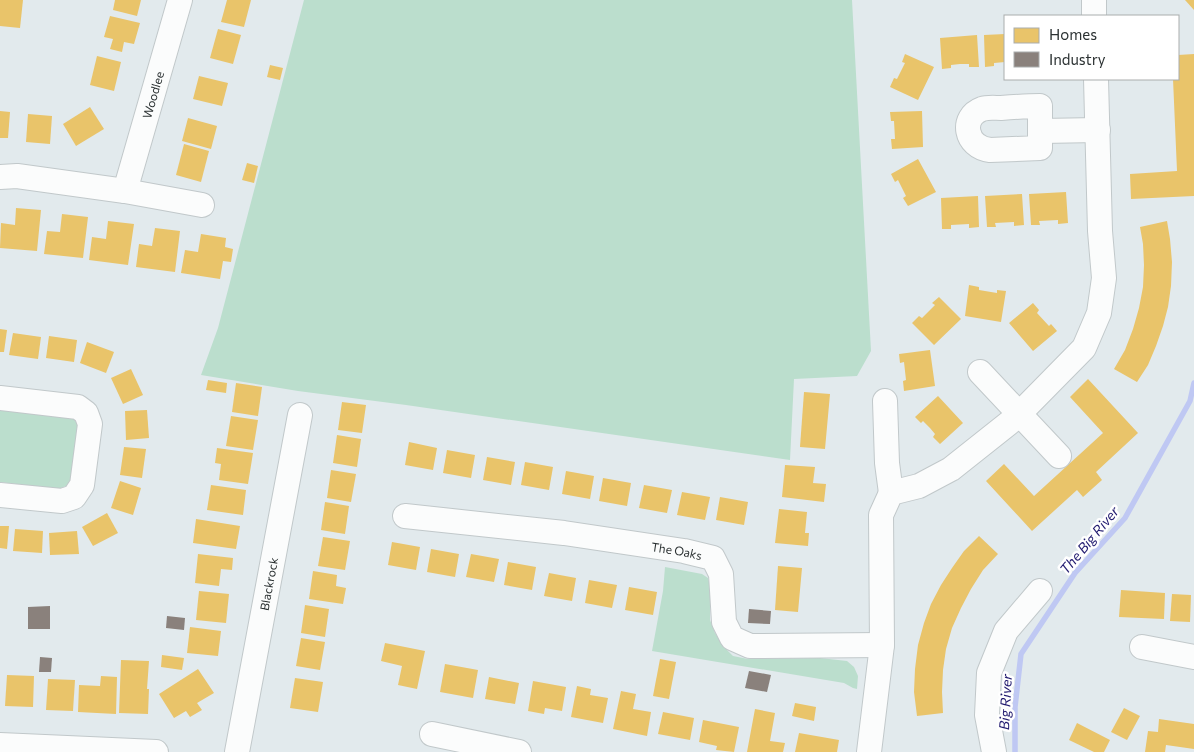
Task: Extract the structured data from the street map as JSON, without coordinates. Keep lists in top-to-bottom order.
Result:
{
  "streets": {
    "street": ["Woodlee", "The Oaks", "Blackrock"]
  },
  "water": ["The Big River", "Big River"],
  "legend": ["Homes", "Industry"]
}
